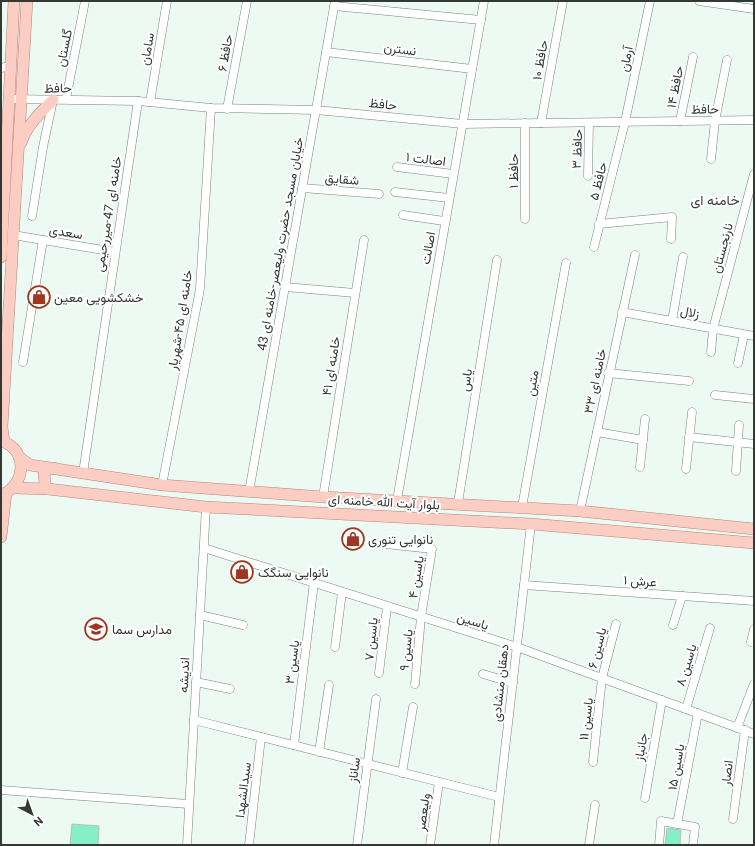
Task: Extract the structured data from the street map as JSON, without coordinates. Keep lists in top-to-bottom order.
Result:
{
  "streets": {
    "main road": ["بلوار آیت الله خامنه ای"],
    "street": [
      "گلستان",
      "سامان",
      "نسترن",
      "حافظ ۶",
      "آرمان",
      "حافظ ۱۰",
      "حافظ ۱۴",
      "حافظ",
      "حافظ ۳",
      "اصالت ۱",
      "حافظ ۱",
      "شقایق",
      "حافظ ۵",
      "خامنه ای 47-میررحیمی",
      "سعدی",
      "خیابان مسجد حضرت ولیعصر-خامنه ای 43",
      "اصالت",
      "نارنجستان",
      "زلال",
      "خامنه ای ۴۵-شهریار",
      "خامنه ای ۴۱",
      "یاس",
      "خامنه ای ۳۳",
      "متین",
      "یاسین ۴",
      "عرش ۱",
      "یاسین",
      "یاسین ۷",
      "یاسین ۶",
      "یاسین ۹",
      "یاسین ۳",
      "یاسین ۸",
      "اندیشه",
      "دهقان منشادی",
      "یاسین ۱۱",
      "جانباز",
      "یاسین ۱۵",
      "ساناز",
      "انصار",
      "سیدالشهدا",
      "ولیعصر"
    ]
  },
  "crossings": [
    ["گلستان", "حافظ"],
    ["سامان", "حافظ"],
    ["نسترن", "خیابان مسجد حضرت ولیعصر-خامنه ای 43"],
    ["نسترن", "اصالت"],
    ["حافظ ۶", "حافظ"],
    ["آرمان", "حافظ"],
    ["آرمان", "حافظ ۵"],
    ["حافظ ۱۰", "حافظ"],
    ["حافظ ۱۴", "حافظ"],
    ["حافظ", "حافظ ۳"],
    ["حافظ", "حافظ ۱"],
    ["حافظ", "حافظ ۵"],
    ["حافظ", "خامنه ای 47-میررحیمی"],
    ["حافظ", "خیابان مسجد حضرت ولیعصر-خامنه ای 43"],
    ["حافظ", "اصالت"],
    ["حافظ", "خامنه ای ۴۵-شهریار"],
    ["اصالت ۱", "اصالت"],
    ["شقایق", "خیابان مسجد حضرت ولیعصر-خامنه ای 43"],
    ["خامنه ای 47-میررحیمی", "سعدی"],
    ["خامنه ای 47-میررحیمی", "بلوار آیت الله خامنه ای"],
    ["خیابان مسجد حضرت ولیعصر-خامنه ای 43", "بلوار آیت الله خامنه ای"],
    ["اصالت", "بلوار آیت الله خامنه ای"],
    ["نارنجستان", "زلال"],
    ["زلال", "خامنه ای ۳۳"],
    ["خامنه ای ۴۵-شهریار", "بلوار آیت الله خامنه ای"],
    ["خامنه ای ۴۱", "بلوار آیت الله خامنه ای"],
    ["یاس", "بلوار آیت الله خامنه ای"],
    ["خامنه ای ۳۳", "بلوار آیت الله خامنه ای"],
    ["متین", "بلوار آیت الله خامنه ای"],
    ["بلوار آیت الله خامنه ای", "اندیشه"],
    ["بلوار آیت الله خامنه ای", "دهقان منشادی"],
    ["یاسین ۴", "یاسین"],
    ["یاسین ۴", "یاسین ۹"],
    ["عرش ۱", "دهقان منشادی"],
    ["یاسین", "یاسین ۷"],
    ["یاسین", "یاسین ۶"],
    ["یاسین", "یاسین ۹"],
    ["یاسین", "یاسین ۳"],
    ["یاسین", "یاسین ۸"],
    ["یاسین", "اندیشه"],
    ["یاسین", "دهقان منشادی"],
    ["یاسین", "یاسین ۱۱"],
    ["یاسین", "جانباز"],
    ["یاسین", "یاسین ۱۵"],
    ["یاسین", "انصار"],
    ["یاسین ۶", "یاسین ۱۱"]
  ],
  "districts": ["خامنه ای"],
  "places": {
    "shop": ["خشکشویی معین", "نانوایی تنوری", "نانوایی سنگک"],
    "school or university": ["مدارس سما"]
  },
  "north": "bottom right"
}
